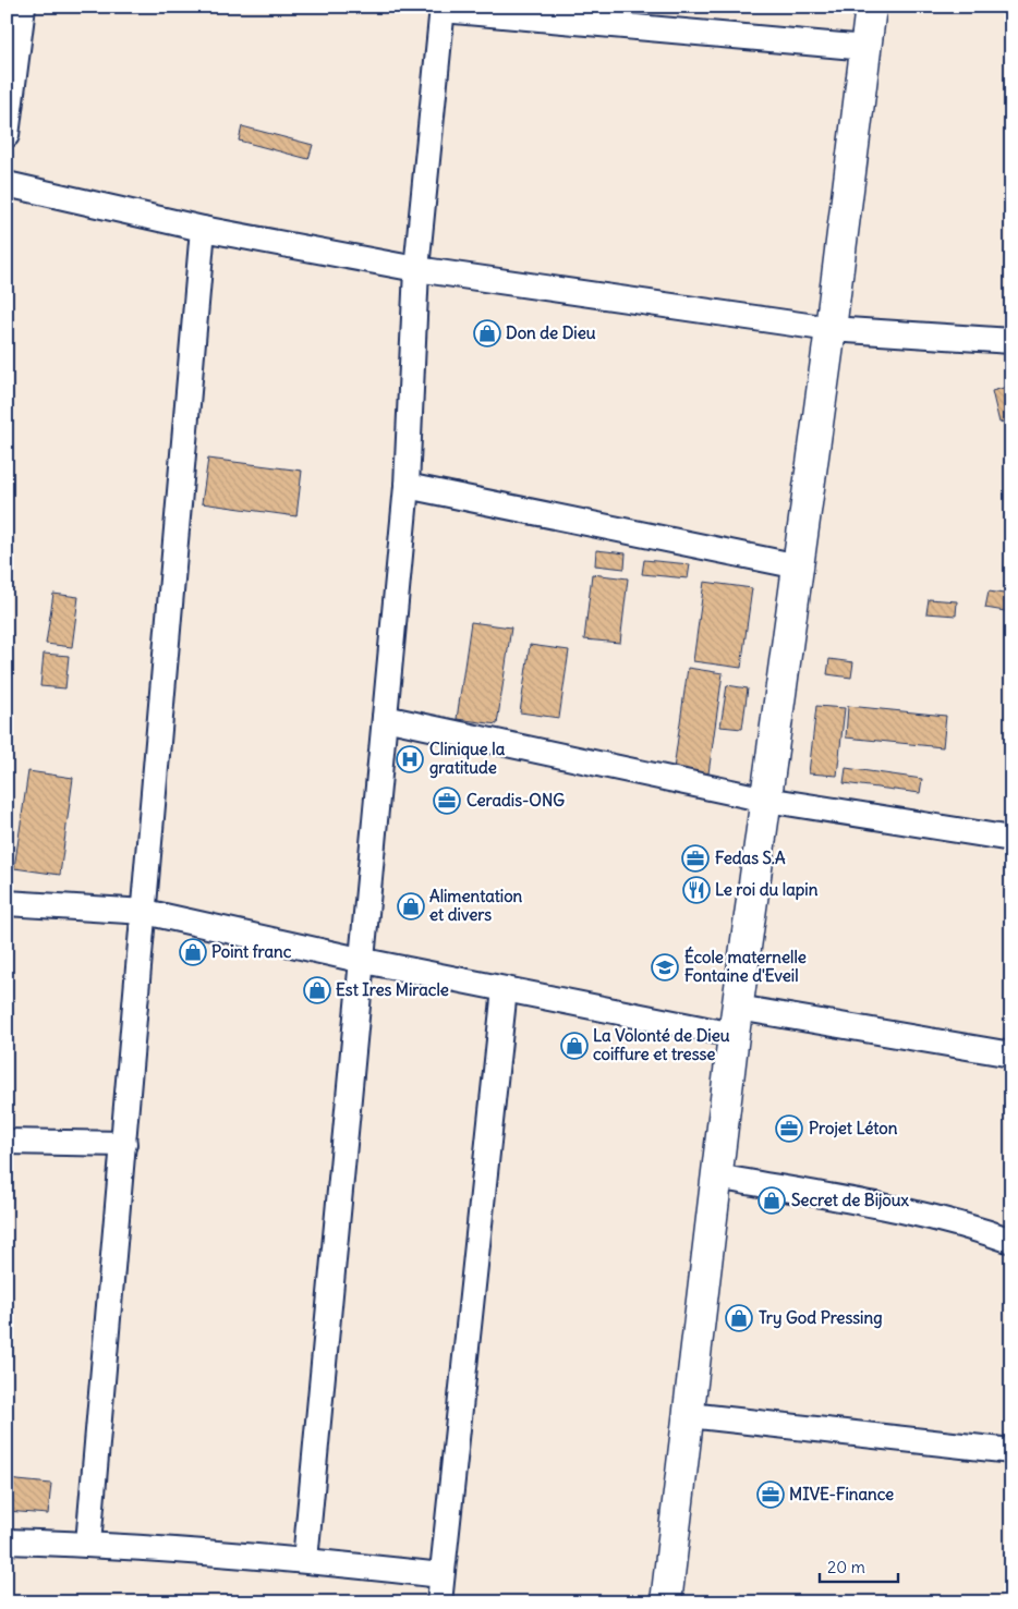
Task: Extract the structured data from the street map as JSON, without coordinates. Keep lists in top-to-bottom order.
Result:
{
  "places": {
    "shop": [
      "Don de Dieu",
      "Alimentation et divers",
      "Point franc",
      "Est Ires Miracle",
      "La Volonté de Dieu coiffure et tresse",
      "Secret de Bijoux",
      "Try God Pressing"
    ],
    "hospital": ["Clinique la gratitude"],
    "office": [
      "Ceradis-ONG",
      "Fedas S.A",
      "Projet Léton",
      "MIVE-Finance"
    ],
    "restaurant": ["Le roi du lapin"],
    "school or university": ["École maternelle Fontaine d'Eveil"]
  },
  "scale_bar": "20 m"
}
